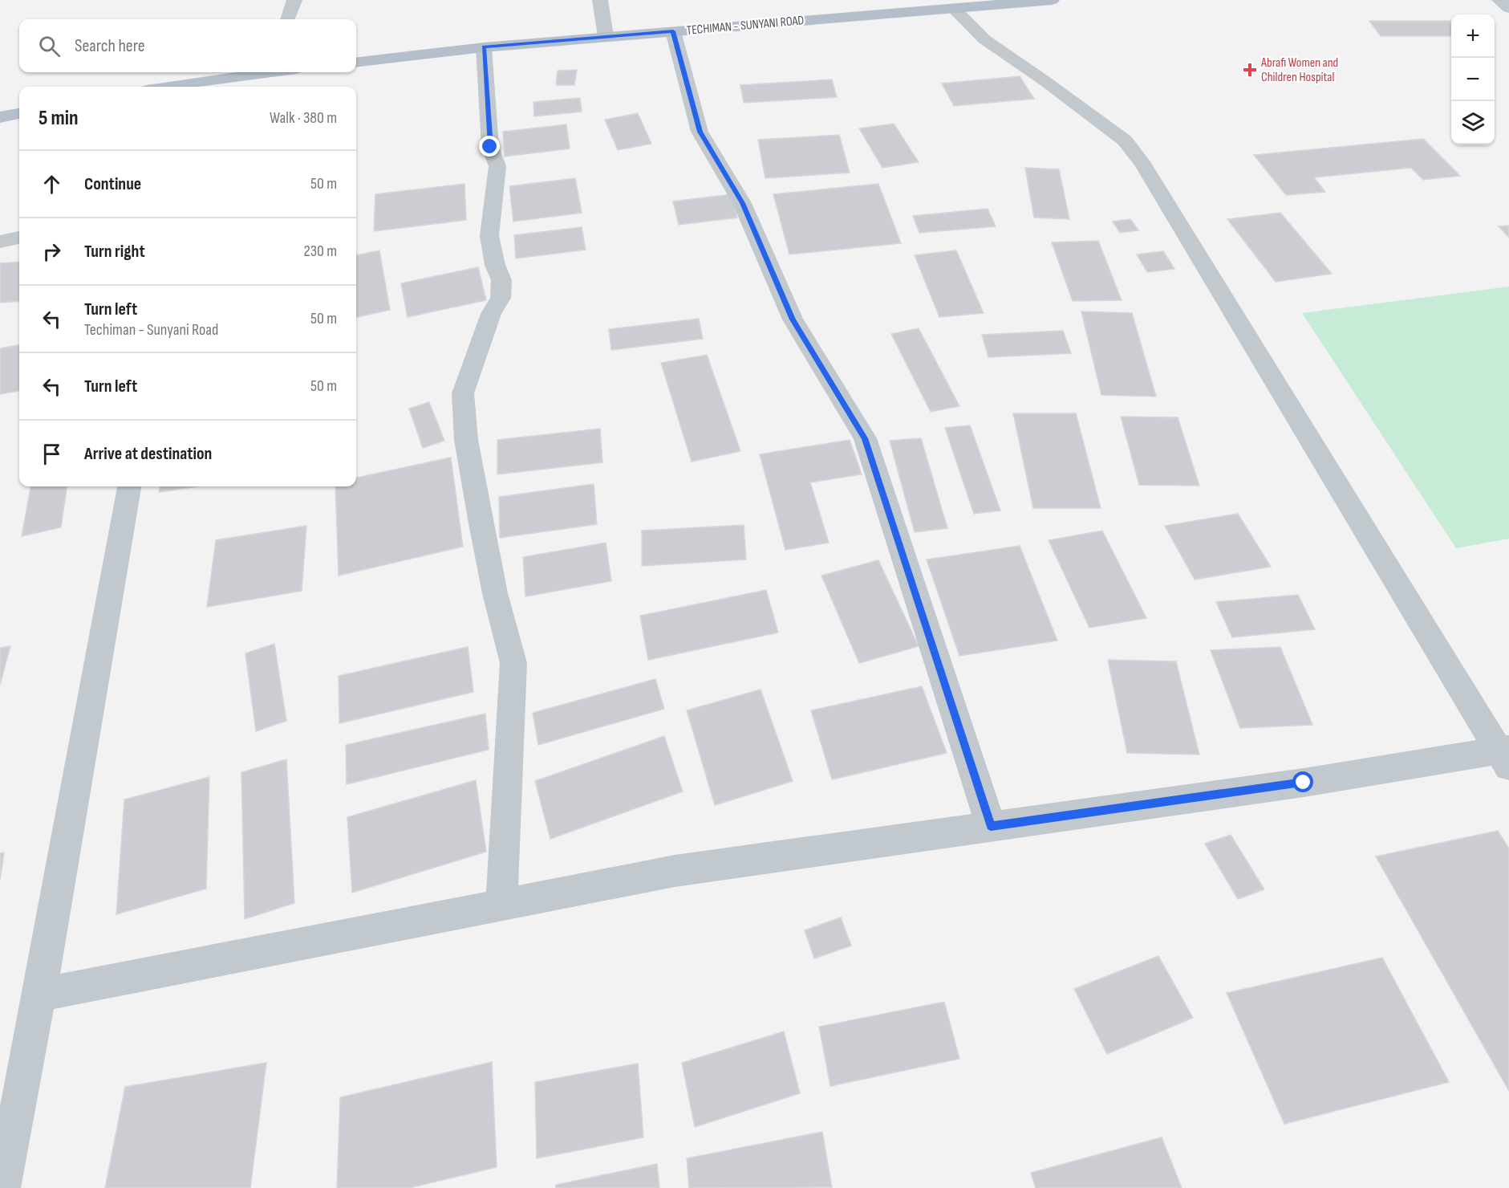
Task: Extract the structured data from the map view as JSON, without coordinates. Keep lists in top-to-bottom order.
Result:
{
  "streets": {
    "main road": ["TECHIMAN - SUNYANI ROAD"]
  },
  "places": {
    "health": ["Abrafi Women and Children Hospital"]
  },
  "page": {
    "map_buttons": ["+", "−"],
    "search": "Search here",
    "heading": ["5 min", "Walk · 380 m"],
    "list": [
      ["Continue", "50 m"],
      ["Turn right", "230 m"],
      ["Turn left", "Techiman - Sunyani Road", "50 m"],
      ["Turn left", "50 m"],
      "Arrive at destination"
    ]
  }
}
